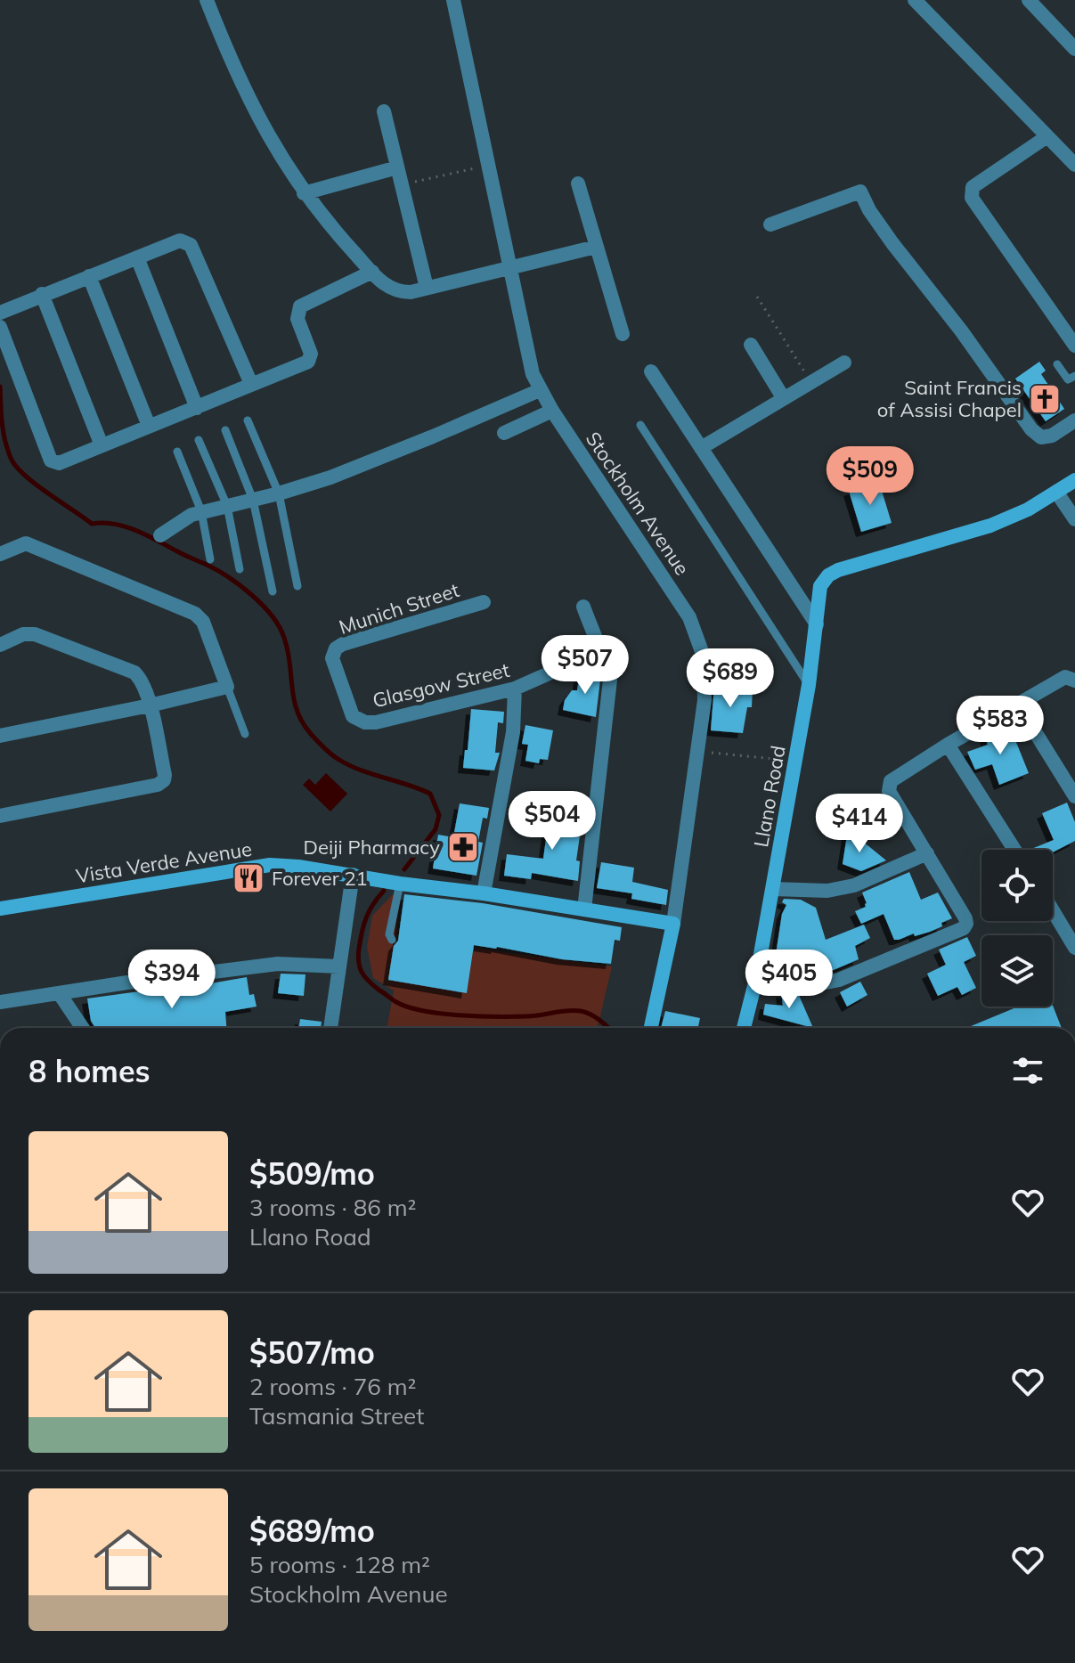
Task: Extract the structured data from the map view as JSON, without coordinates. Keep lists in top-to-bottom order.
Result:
{
  "streets": {
    "street": [
      "Stockholm Avenue",
      "Munich Street",
      "Glasgow Street",
      "Llano Road",
      "Vista Verde Avenue"
    ]
  },
  "crossings": [
    ["Stockholm Avenue", "Vista Verde Avenue"],
    ["Munich Street", "Glasgow Street"]
  ],
  "places": {
    "church": ["Saint Francis of Assisi Chapel"],
    "pharmacy": ["Deiji Pharmacy"],
    "restaurant": ["Forever 21"]
  },
  "page": {
    "price": [
      "$509",
      "$507",
      "$689",
      "$583",
      "$504",
      "$414",
      "$394",
      "$405"
    ],
    "heading": "8 homes",
    "list": [
      {
        "name": "$509/mo",
        "note": "3 rooms · 86 m² · Llano Road"
      },
      {
        "name": "$507/mo",
        "note": "2 rooms · 76 m² · Tasmania Street"
      },
      {
        "name": "$689/mo",
        "note": "5 rooms · 128 m² · Stockholm Avenue"
      }
    ]
  }
}
